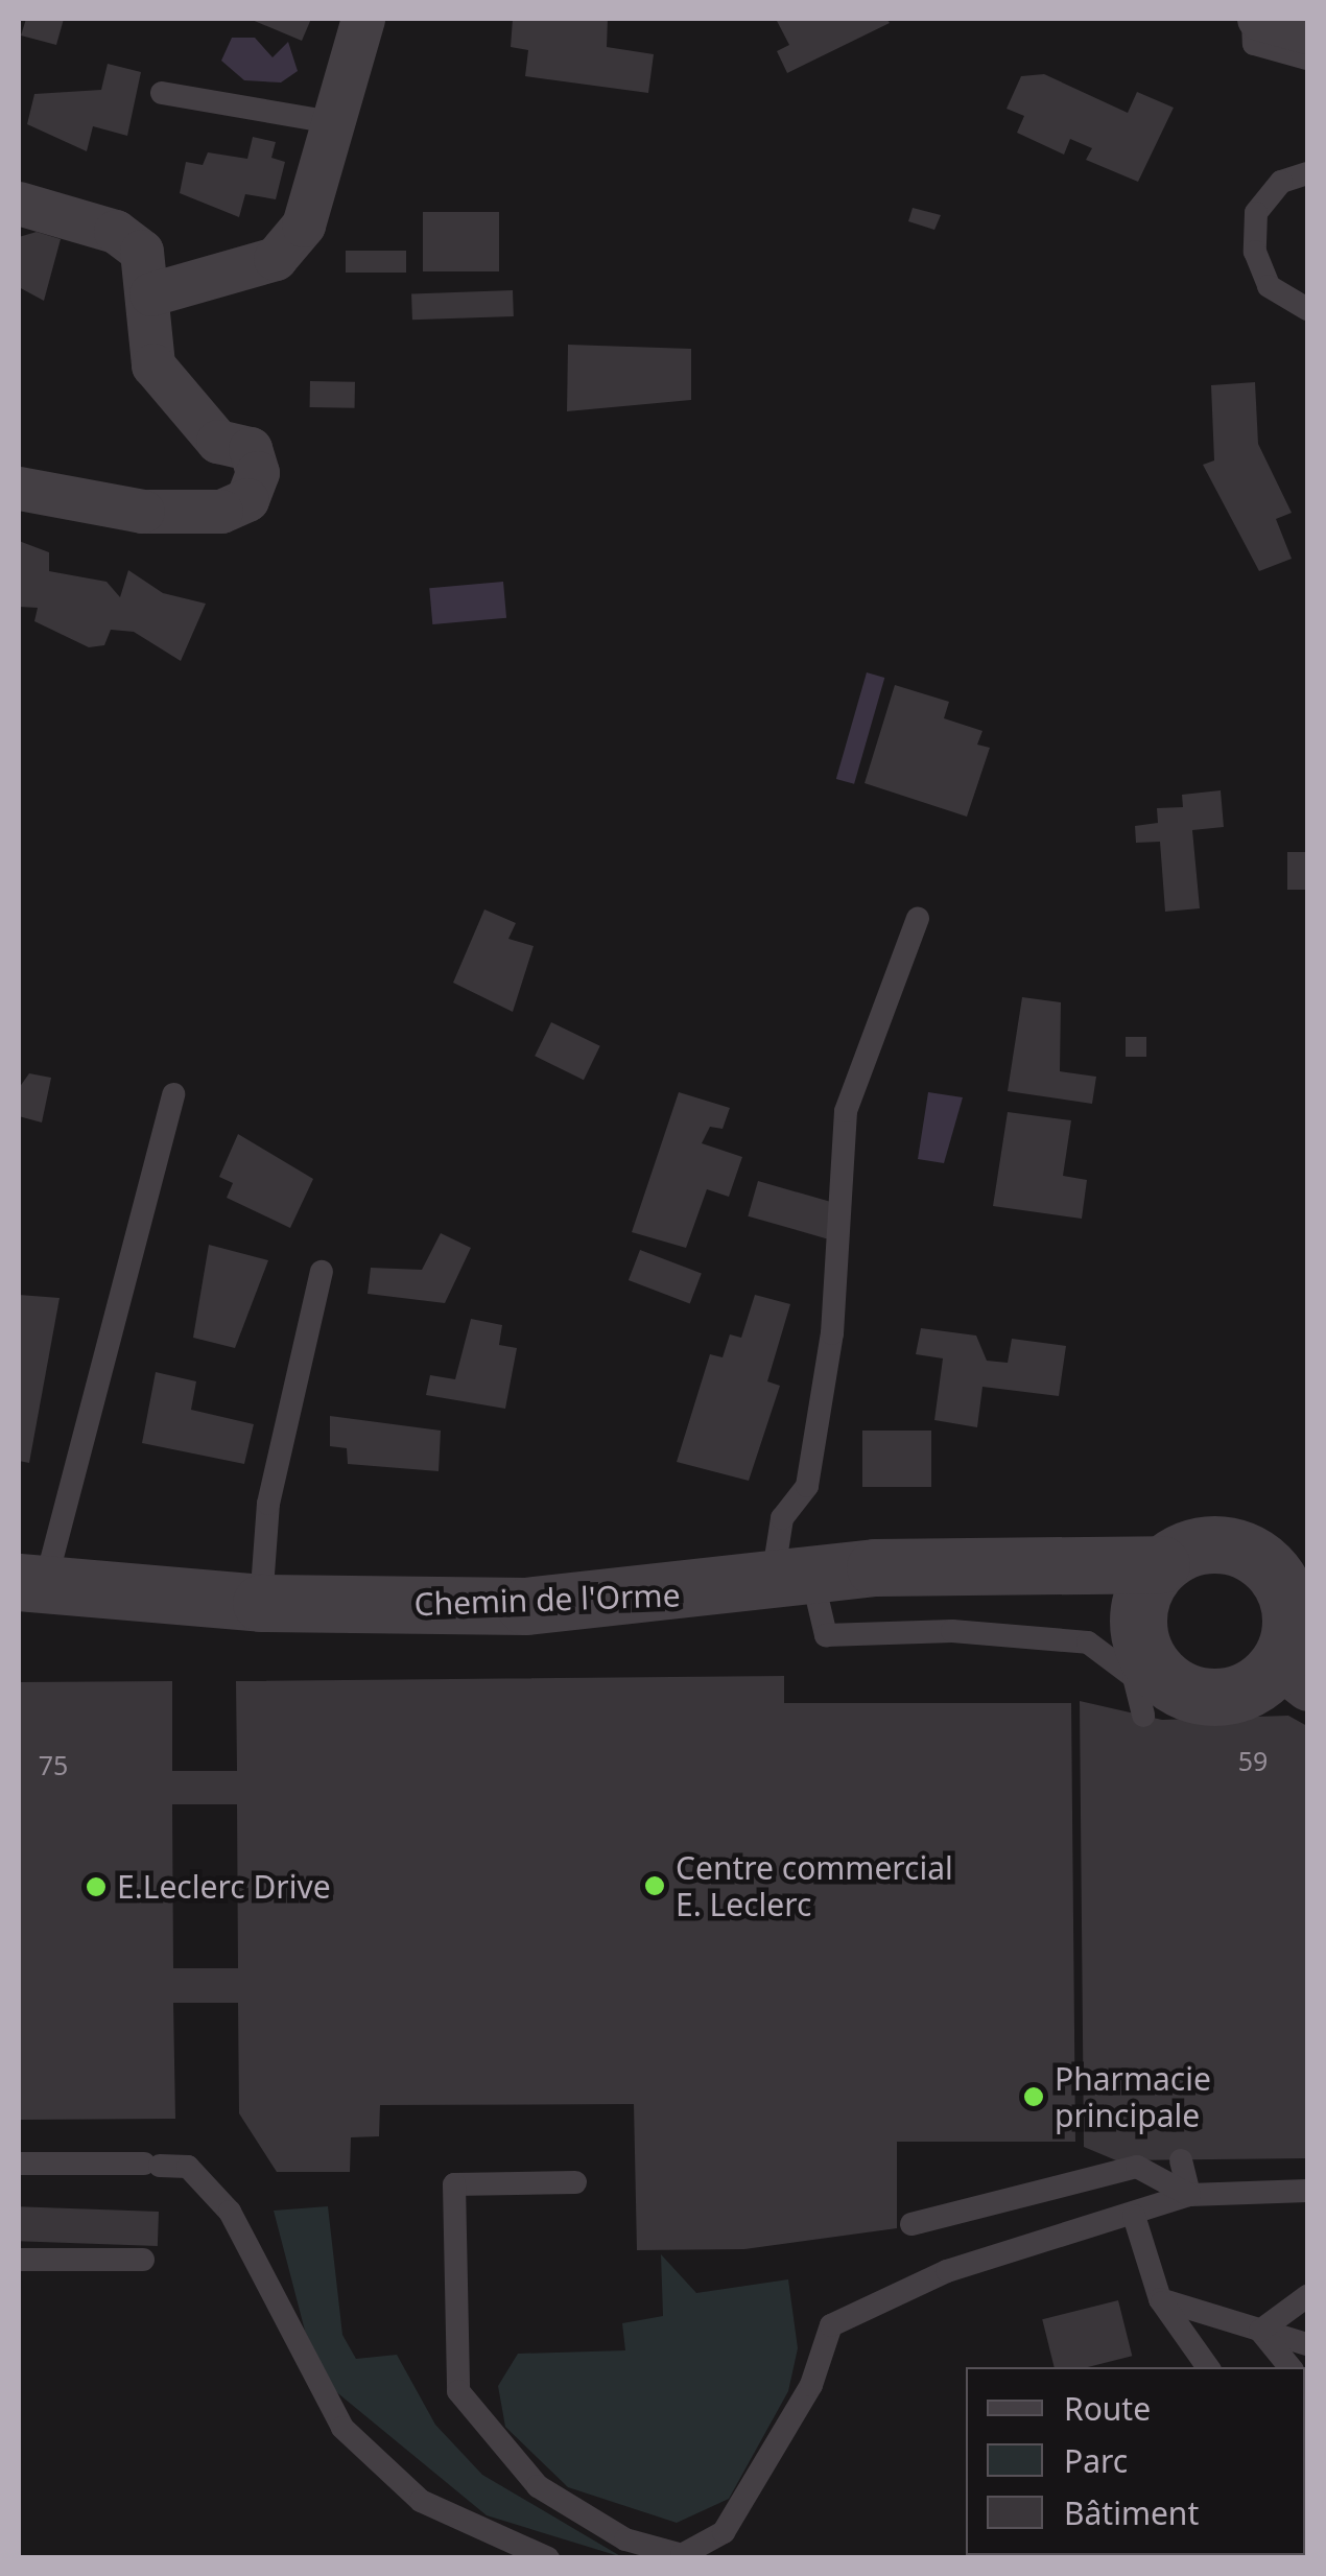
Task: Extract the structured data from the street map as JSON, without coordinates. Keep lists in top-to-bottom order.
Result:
{
  "streets": {
    "street": ["Chemin de l'Orme"]
  },
  "places": ["Centre commercial E. Leclerc", "E.Leclerc Drive", "Pharmacie principale"],
  "house_numbers": ["59", "75"],
  "legend": ["Route", "Parc", "Bâtiment"]
}
